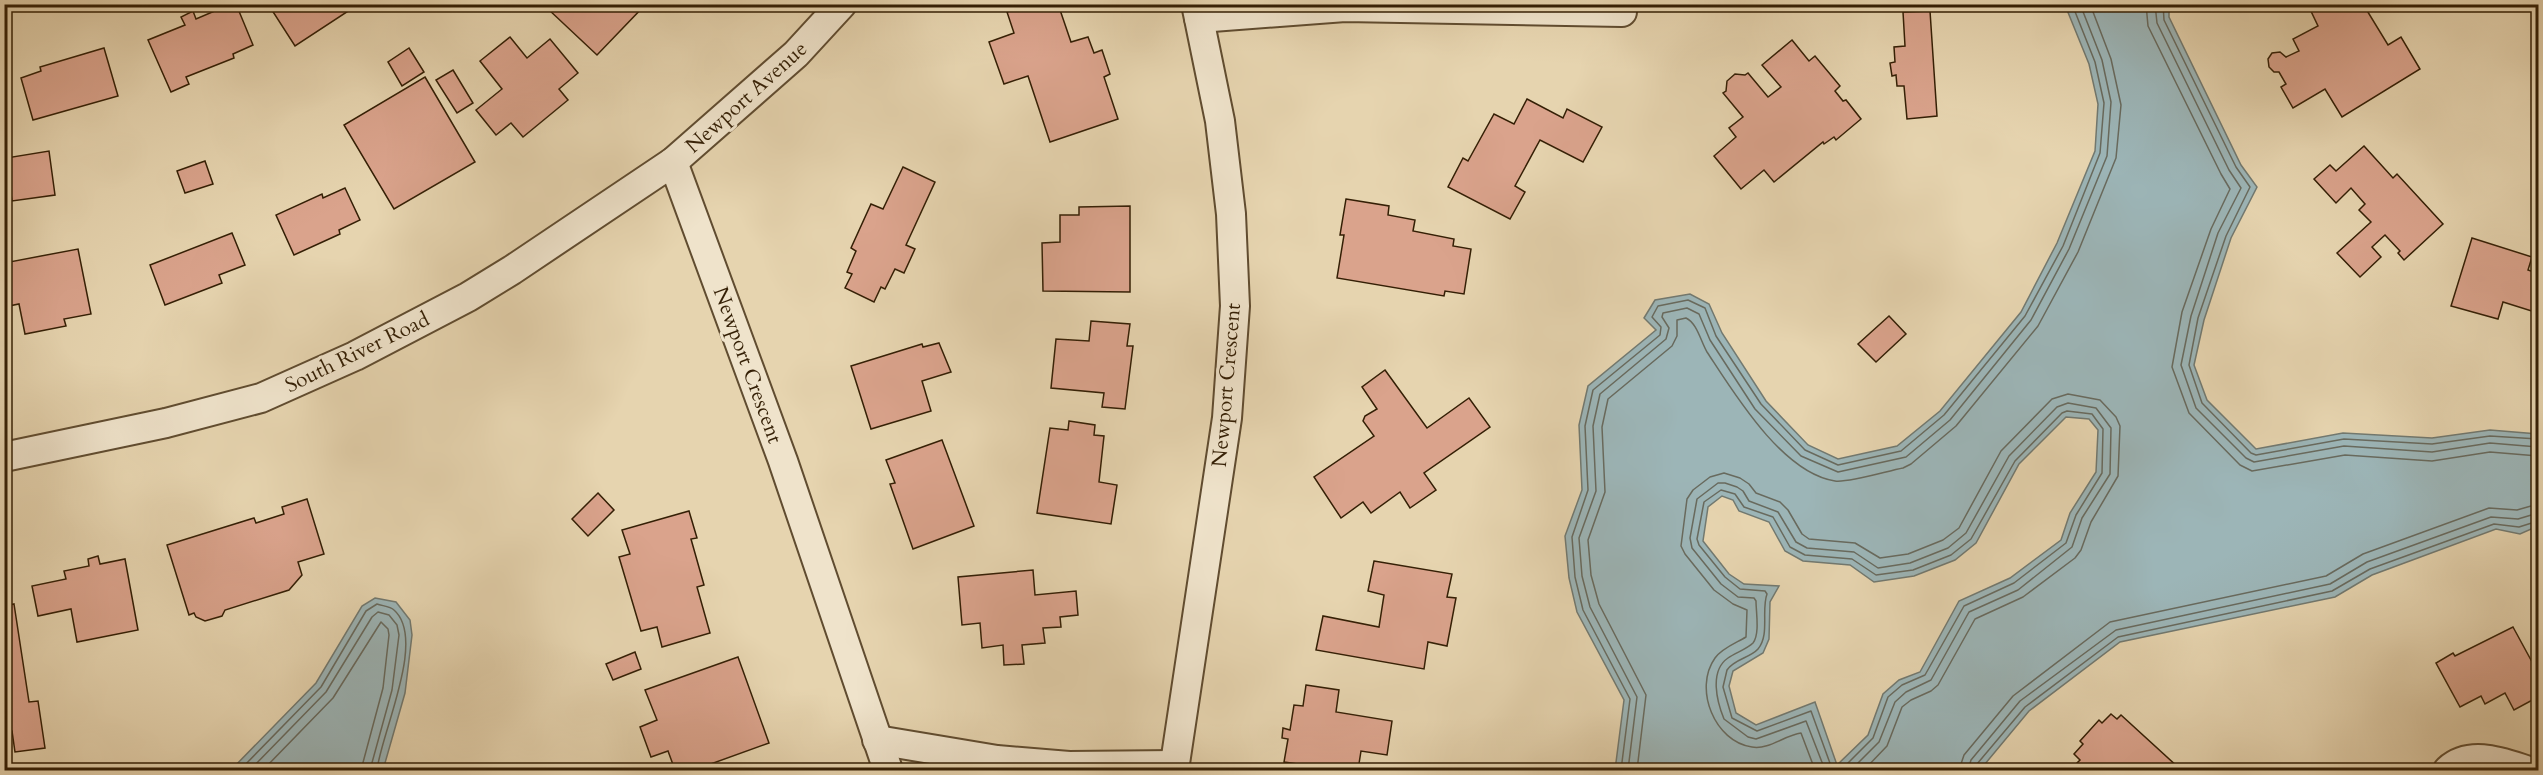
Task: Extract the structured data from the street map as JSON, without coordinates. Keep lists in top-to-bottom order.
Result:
{
  "streets": {
    "street": ["Newport Avenue", "South River Road", "Newport Crescent"]
  },
  "crossings": [
    ["Newport Avenue", "South River Road"],
    ["Newport Avenue", "Newport Crescent"],
    ["South River Road", "Newport Crescent"]
  ]
}
